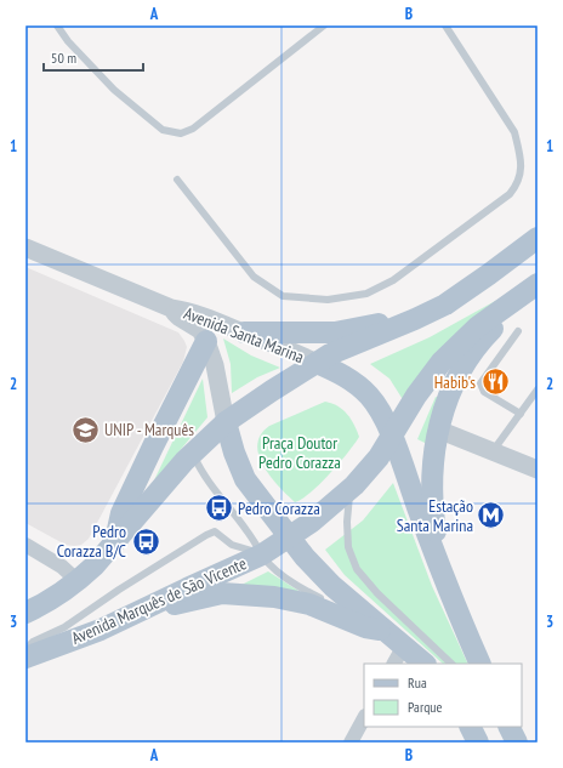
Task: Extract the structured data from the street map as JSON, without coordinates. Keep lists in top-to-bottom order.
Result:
{
  "streets": {
    "main road": ["Avenida Marquês de São Vicente"],
    "street": ["Avenida Santa Marina"]
  },
  "crossings": [
    ["Avenida Santa Marina", "Avenida Marquês de São Vicente"]
  ],
  "parks": ["Praça Doutor Pedro Corazza"],
  "places": {
    "restaurant": ["Habib's"],
    "school or university": ["UNIP - Marquês"],
    "bus stop": ["Pedro Corazza", "Pedro Corazza B/C"],
    "metro station": ["Estação Santa Marina"]
  },
  "legend": ["Rua", "Parque"],
  "scale_bar": "50 m",
  "grid": {
    "columns": ["A", "B"],
    "rows": ["1", "2", "3"]
  }
}
